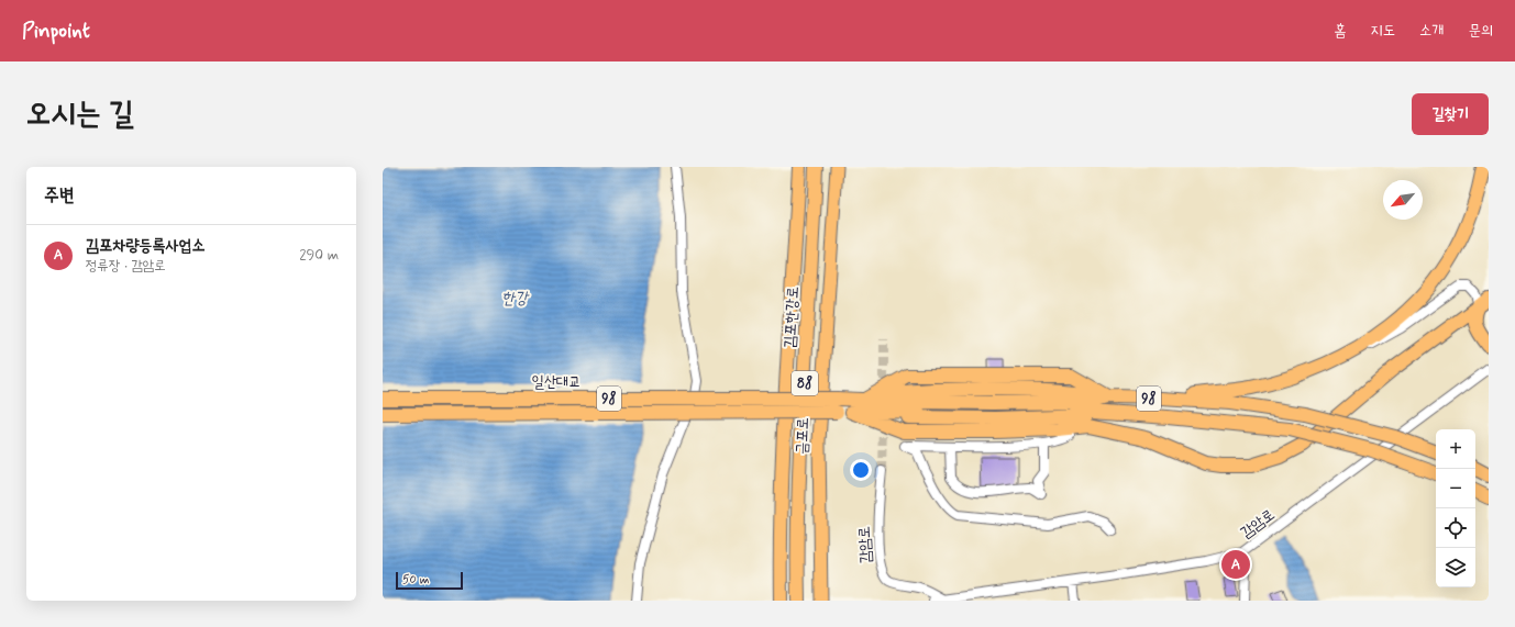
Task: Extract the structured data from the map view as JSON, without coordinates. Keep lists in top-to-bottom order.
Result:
{
  "streets": {
    "highway": [
      "김포한강로",
      "일산대교",
      "88",
      "98"
    ],
    "main road": ["금포로"],
    "street": ["감암로"]
  },
  "crossings": [
    ["일산대교", "98"]
  ],
  "water": ["한강"],
  "scale_bar": "50 m",
  "north": "bottom left",
  "page": {
    "header": "Pinpoint",
    "nav": [
      "홈",
      "지도",
      "소개",
      "문의"
    ],
    "buttons": "길찾기",
    "title": "오시는 길",
    "heading": "주변",
    "list": [
      {
        "mark": "A",
        "name": "김포차량등록사업소",
        "note": "정류장 · 감암로",
        "value": "290 m"
      }
    ],
    "map_buttons": ["+", "−"],
    "pins": "A",
    "scale": "50 m"
  }
}
